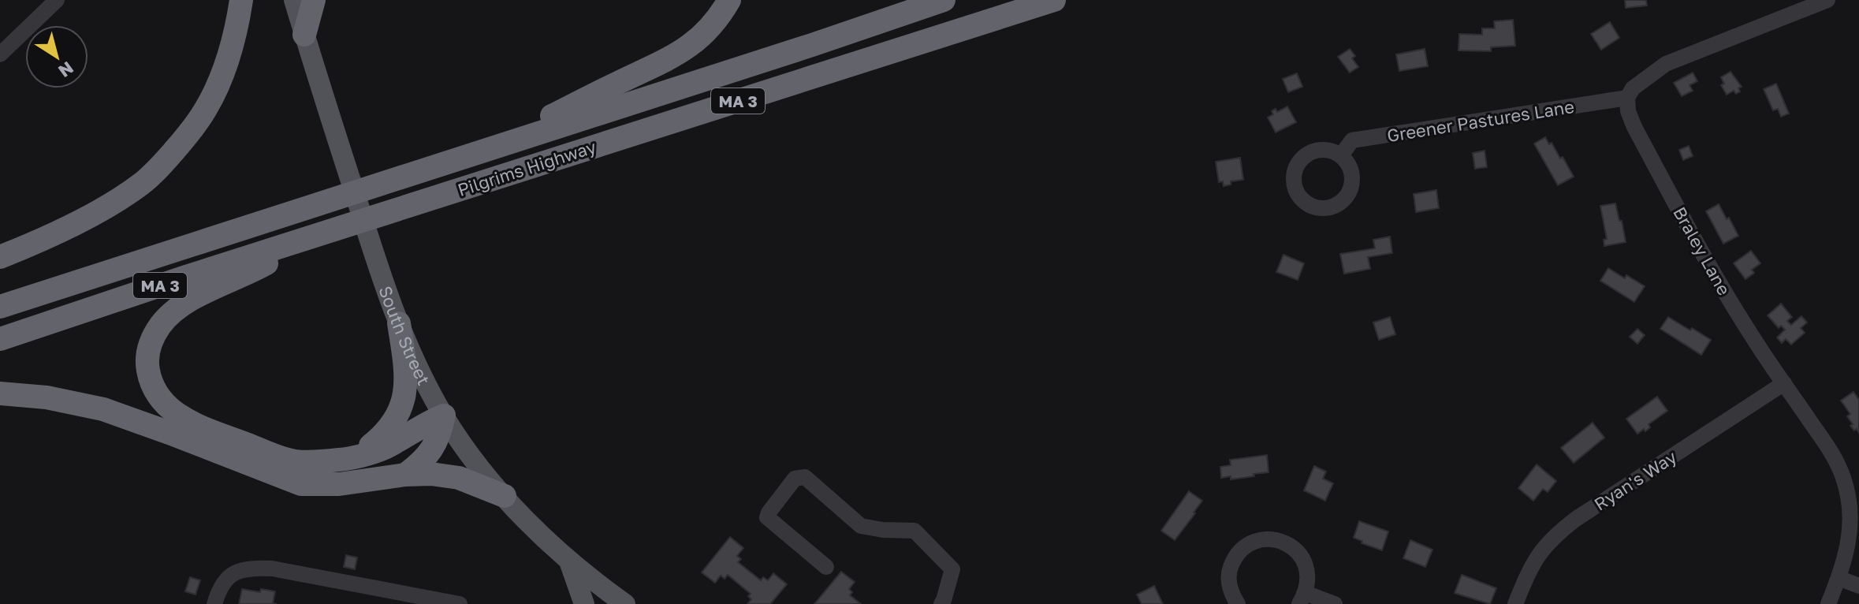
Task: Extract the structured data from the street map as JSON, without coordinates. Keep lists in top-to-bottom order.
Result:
{
  "streets": {
    "highway": ["MA 3", "Pilgrims Highway"],
    "main road": ["South Street"],
    "street": ["Greener Pastures Lane", "Braley Lane", "Ryan's Way"]
  },
  "crossings": [
    ["Greener Pastures Lane", "Braley Lane"],
    ["Braley Lane", "Ryan's Way"]
  ],
  "north": "bottom right"
}
